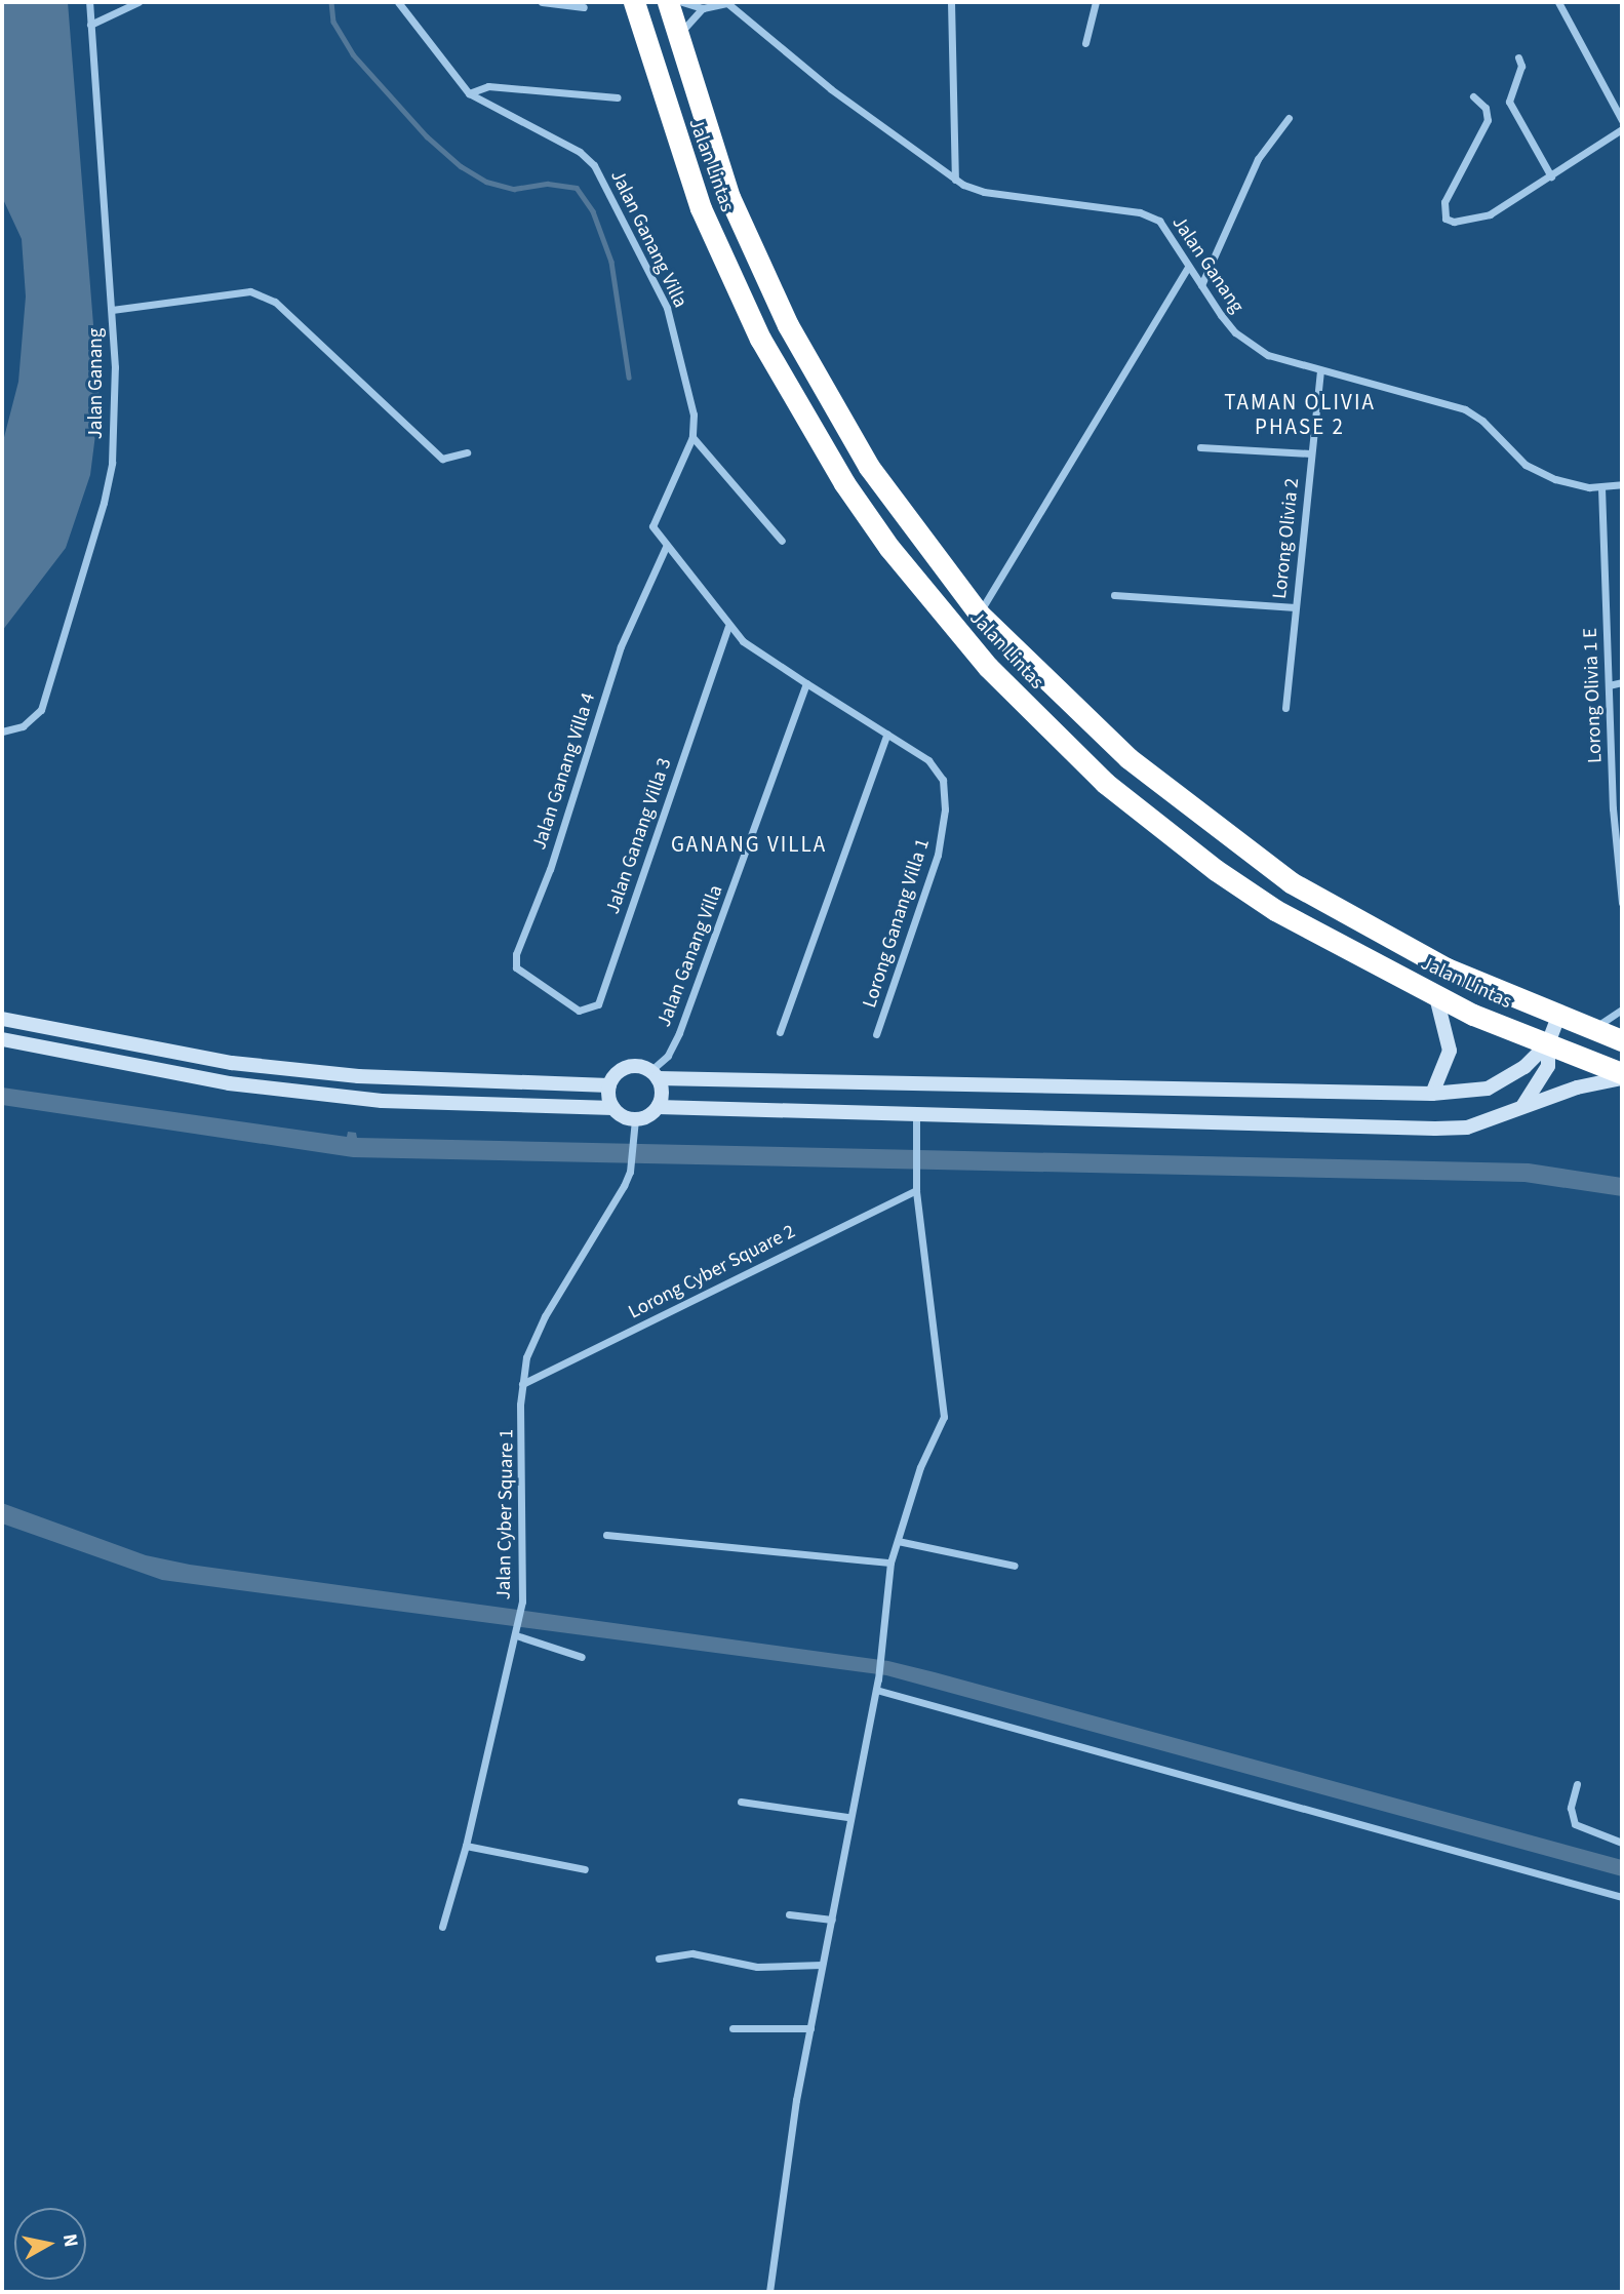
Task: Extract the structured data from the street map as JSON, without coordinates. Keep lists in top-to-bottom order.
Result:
{
  "streets": {
    "highway": ["Jalan Lintas"],
    "street": [
      "Jalan Ganang Villa",
      "Jalan Ganang",
      "Lorong Olivia 2",
      "Lorong Olivia 1 E",
      "Jalan Ganang Villa 4",
      "Jalan Ganang Villa 3",
      "Lorong Ganang Villa 1",
      "Lorong Cyber Square 2",
      "Jalan Cyber Square 1"
    ]
  },
  "crossings": [
    ["Jalan Ganang Villa", "Jalan Ganang Villa 4"],
    ["Jalan Ganang Villa", "Jalan Ganang Villa 3"],
    ["Jalan Ganang Villa", "Lorong Ganang Villa 1"],
    ["Jalan Ganang Villa", "Jalan Cyber Square 1"],
    ["Jalan Ganang", "Lorong Olivia 2"],
    ["Jalan Ganang", "Lorong Olivia 1 E"],
    ["Jalan Ganang Villa 4", "Jalan Ganang Villa 3"],
    ["Lorong Cyber Square 2", "Jalan Cyber Square 1"]
  ],
  "districts": ["TAMAN OLIVIA PHASE 2", "GANANG VILLA"],
  "north": "right"
}
